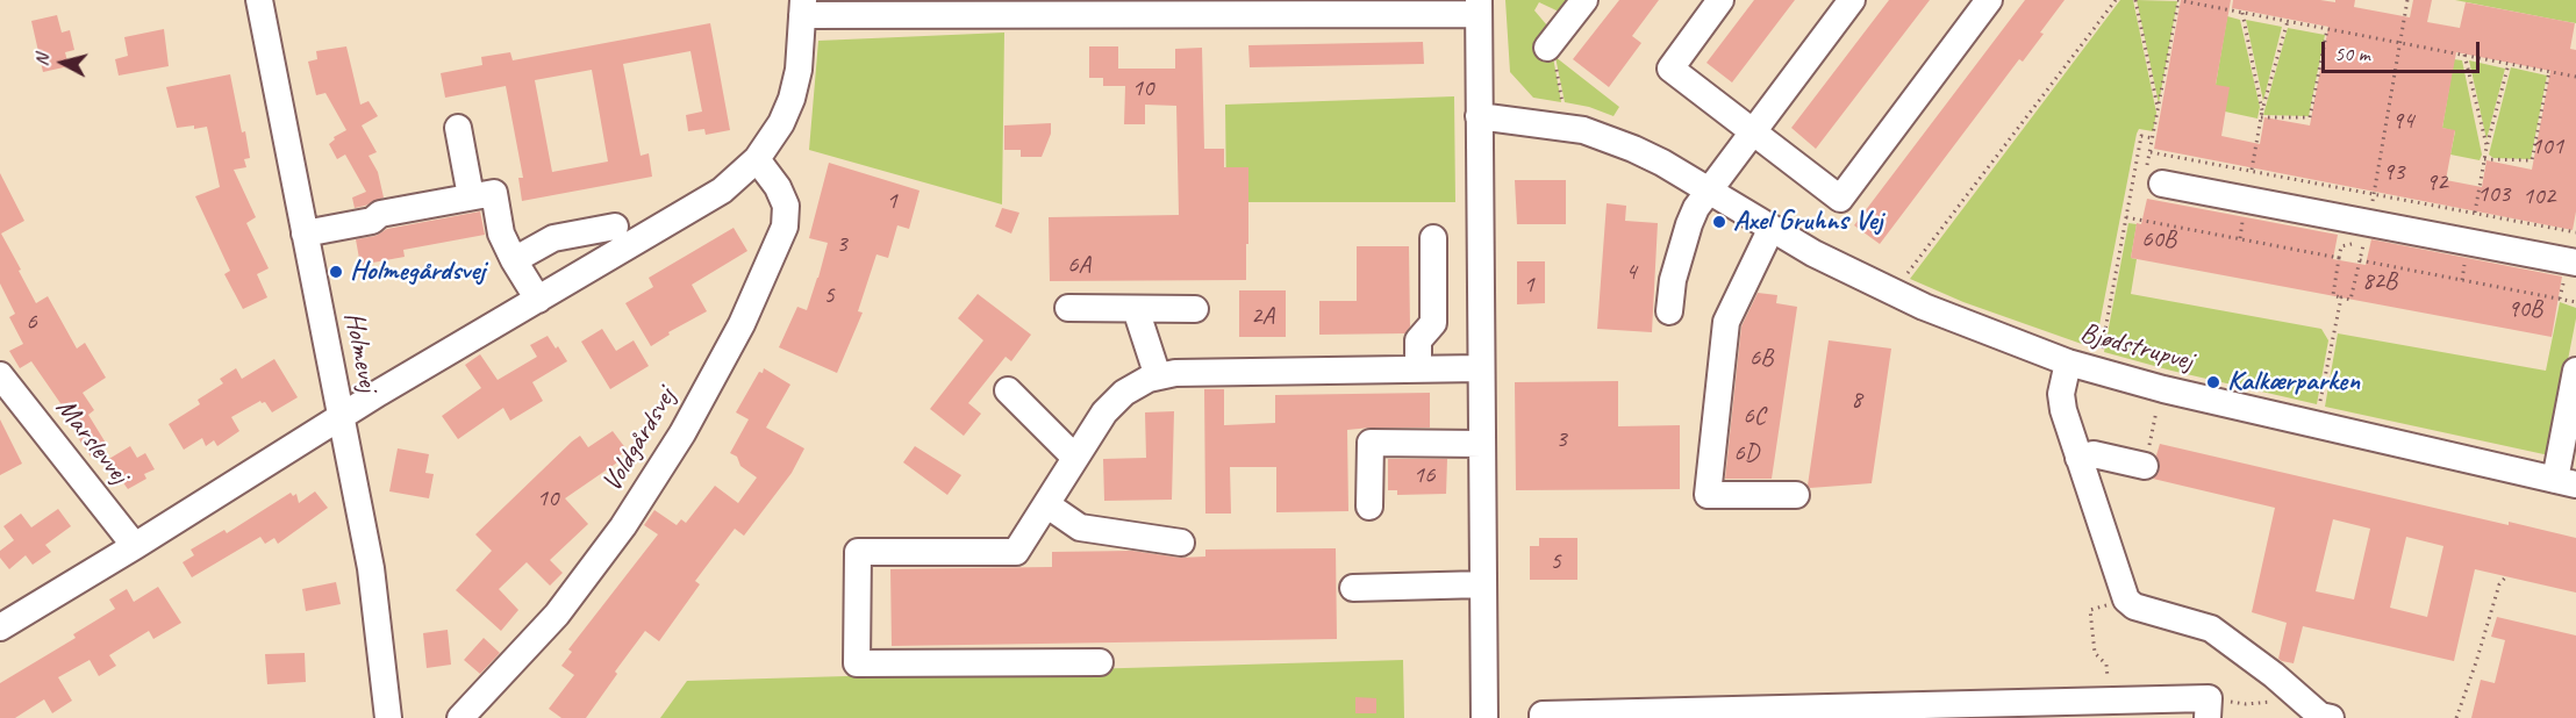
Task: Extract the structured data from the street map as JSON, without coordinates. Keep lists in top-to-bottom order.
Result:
{
  "streets": {
    "street": [
      "Bjødstrupvej",
      "Holmevej",
      "Voldgårdsvej",
      "Marslevvej"
    ]
  },
  "places": ["Axel Gruhns Vej", "Holmegårdsvej", "Kalkærparken"],
  "house_numbers": [
    "10",
    "94",
    "101",
    "93",
    "92",
    "103",
    "102",
    "1",
    "60B",
    "3",
    "6A",
    "4",
    "82B",
    "1",
    "5",
    "90B",
    "2A",
    "6",
    "6B",
    "8",
    "6C",
    "3",
    "6D",
    "16",
    "10",
    "5"
  ],
  "scale_bar": "50 m",
  "north": "left"
}
